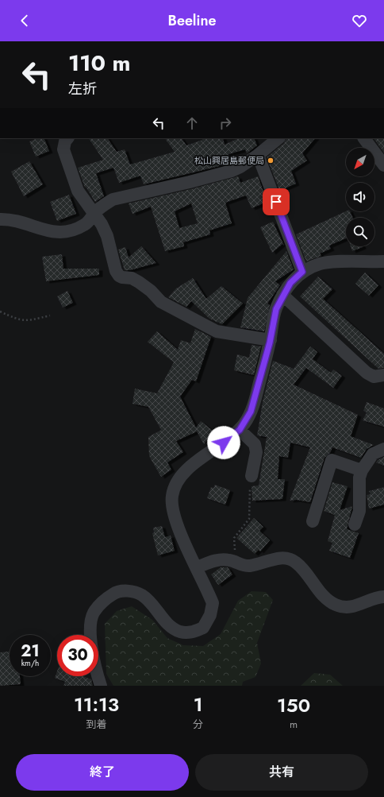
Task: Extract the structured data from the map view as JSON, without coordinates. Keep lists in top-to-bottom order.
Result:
{
  "places": ["松山興居島郵便局"],
  "north": "bottom left",
  "page": {
    "header": "Beeline",
    "turn": ["110 m", "左折"],
    "speed": "21 km/h",
    "limit": "30",
    "eta": [
      "11:13",
      "到着",
      "1",
      "分",
      "150",
      "m"
    ],
    "buttons": ["終了", "共有"]
  }
}
